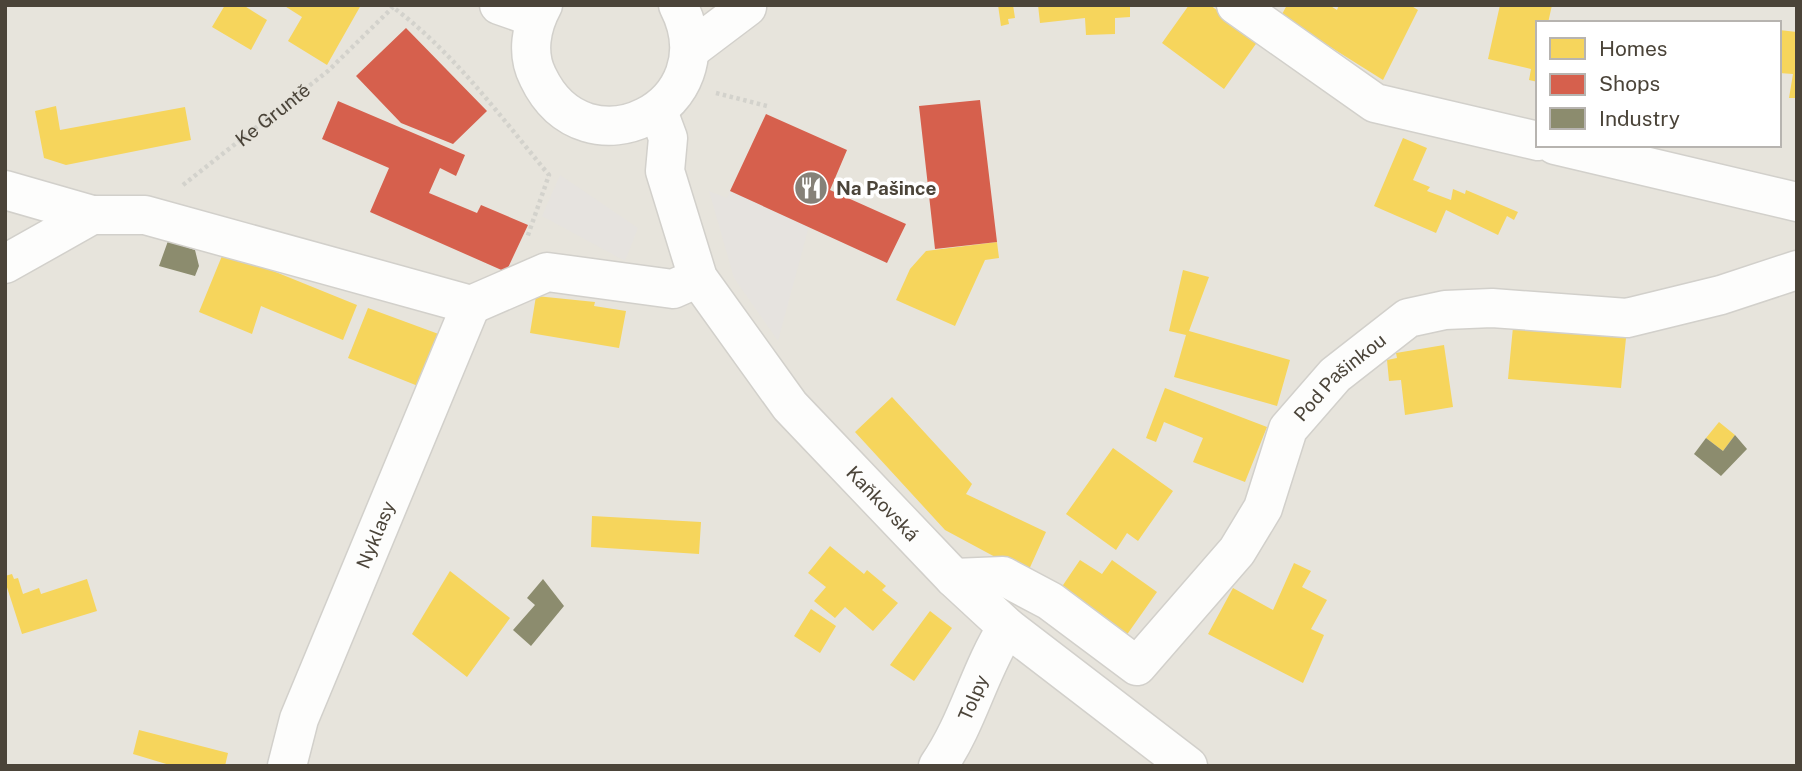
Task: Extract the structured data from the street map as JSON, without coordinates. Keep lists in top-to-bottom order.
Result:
{
  "streets": {
    "street": [
      "Pod Pašinkou",
      "Kaňkovská",
      "Nyklasy",
      "Tolpy"
    ],
    "path": ["Ke Gruntě"]
  },
  "crossings": [
    ["Pod Pašinkou", "Kaňkovská"],
    ["Kaňkovská", "Tolpy"]
  ],
  "places": {
    "restaurant": ["Na Pašince"]
  },
  "legend": ["Homes", "Shops", "Industry"]
}
